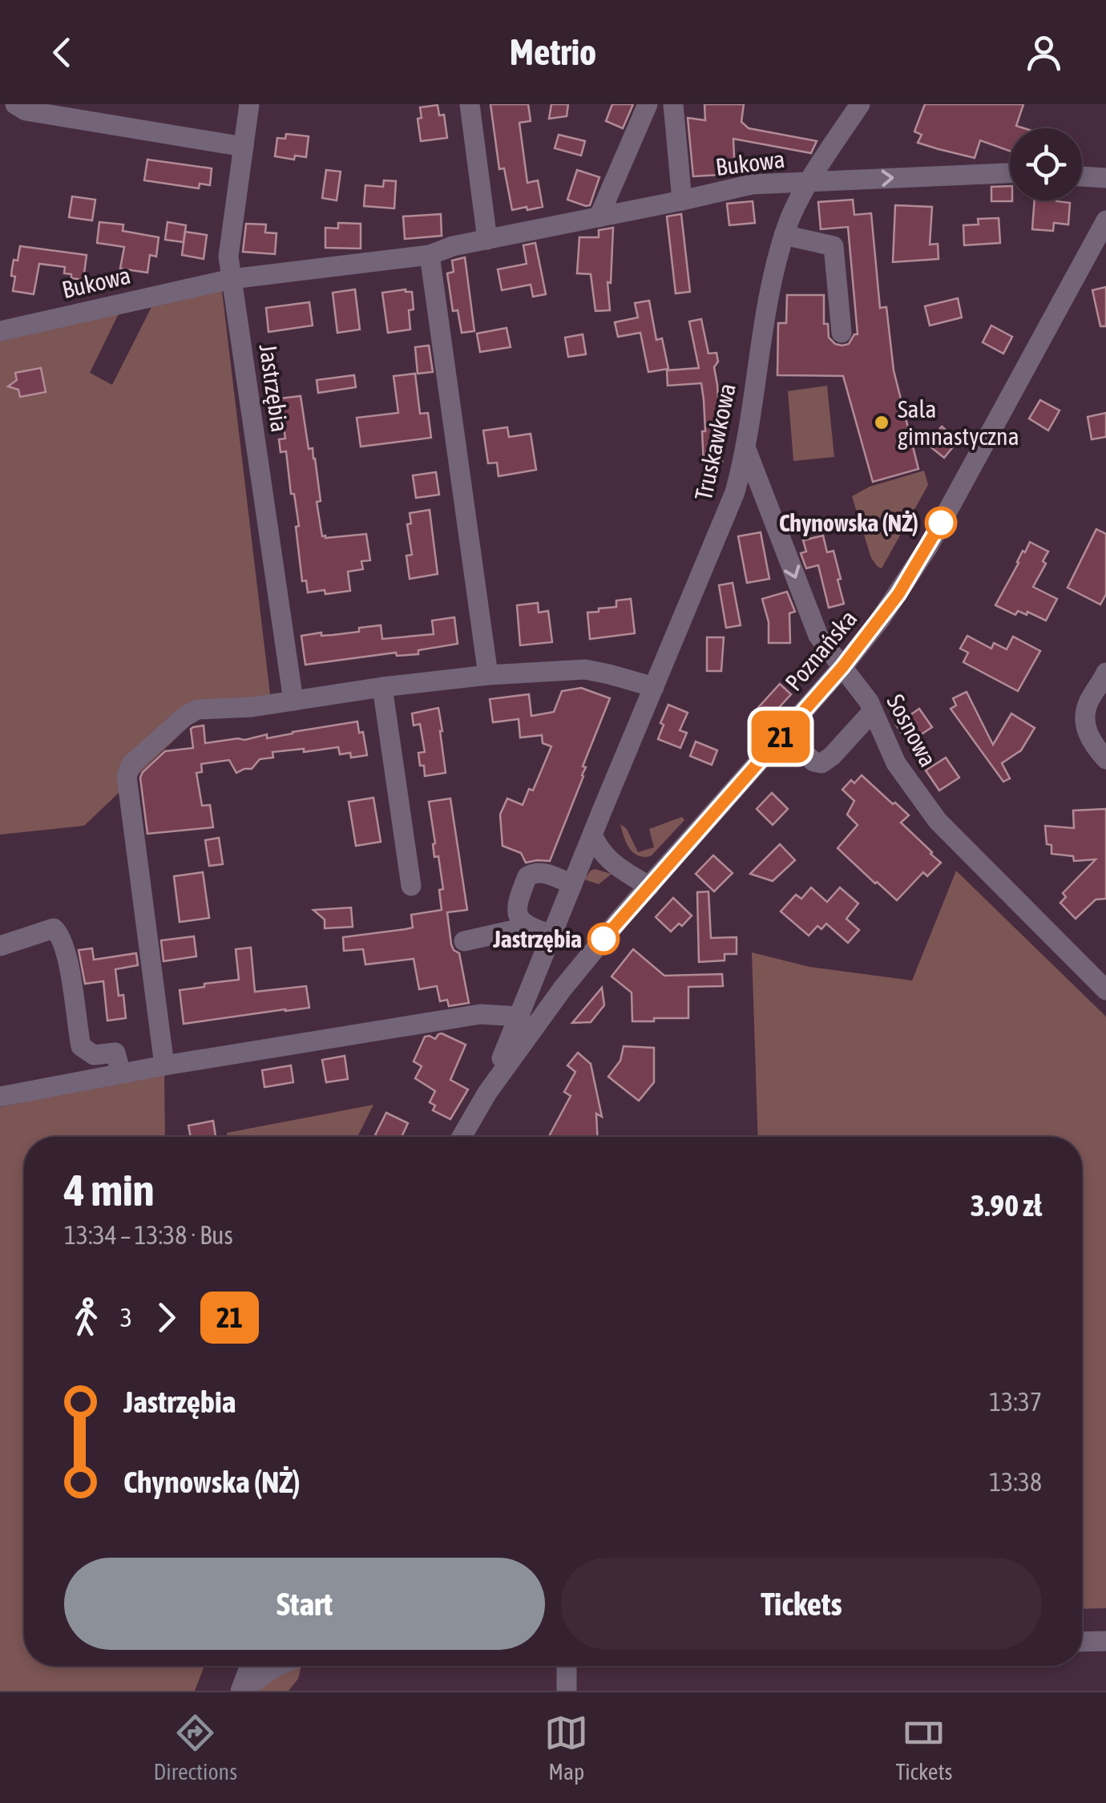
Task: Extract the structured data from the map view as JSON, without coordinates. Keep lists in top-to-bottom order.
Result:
{
  "streets": {
    "street": [
      "Bukowa",
      "Jastrzębia",
      "Truskawkowa",
      "Poznańska",
      "Sosnowa"
    ]
  },
  "crossings": [
    ["Bukowa", "Jastrzębia"],
    ["Bukowa", "Truskawkowa"],
    ["Truskawkowa", "Poznańska"],
    ["Truskawkowa", "Sosnowa"],
    ["Poznańska", "Sosnowa"]
  ],
  "one_way": ["Sosnowa"],
  "places": ["Sala gimnastyczna", "Chynowska (NŻ)", "Jastrzębia"],
  "lines": ["bus line 21"],
  "page": {
    "header": "Metrio",
    "on_map": "21",
    "heading": ["4 min", "13:34 – 13:38 · Bus", "3.90 zł"],
    "legs": ["3", "21"],
    "list": [
      {
        "name": "Jastrzębia",
        "value": "13:37"
      },
      {
        "name": "Chynowska (NŻ)",
        "value": "13:38"
      }
    ],
    "buttons": ["Start", "Tickets"],
    "tabs": ["Directions", "Map", "Tickets"]
  }
}
